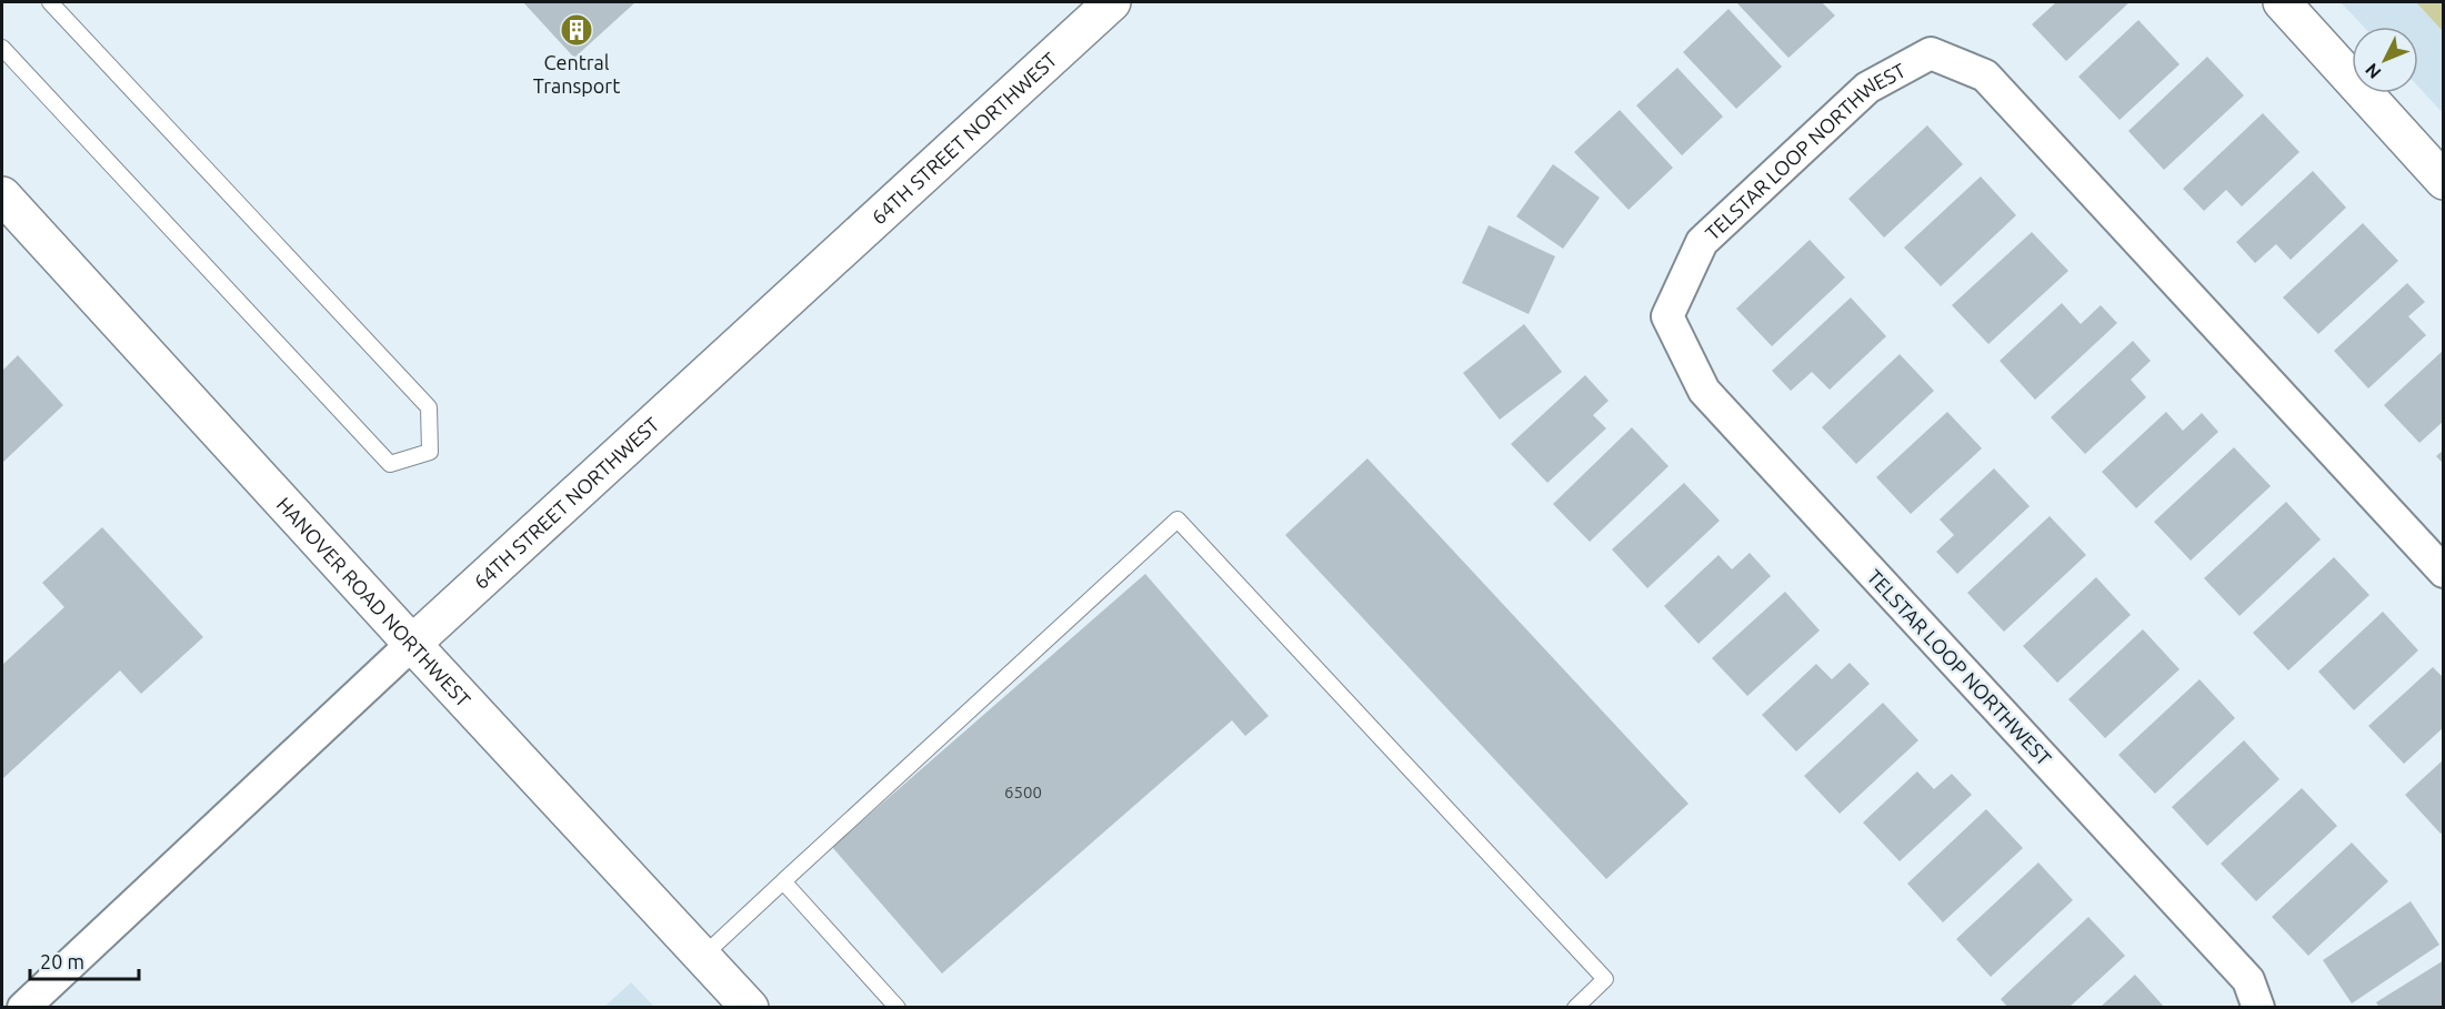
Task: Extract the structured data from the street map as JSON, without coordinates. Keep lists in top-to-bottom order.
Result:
{
  "streets": {
    "street": ["64TH STREET NORTHWEST", "TELSTAR LOOP NORTHWEST", "HANOVER ROAD NORTHWEST"]
  },
  "crossings": [
    ["64TH STREET NORTHWEST", "HANOVER ROAD NORTHWEST"]
  ],
  "places": {
    "building": ["Central Transport"]
  },
  "house_numbers": ["6500"],
  "scale_bar": "20 m",
  "north": "bottom left"
}
